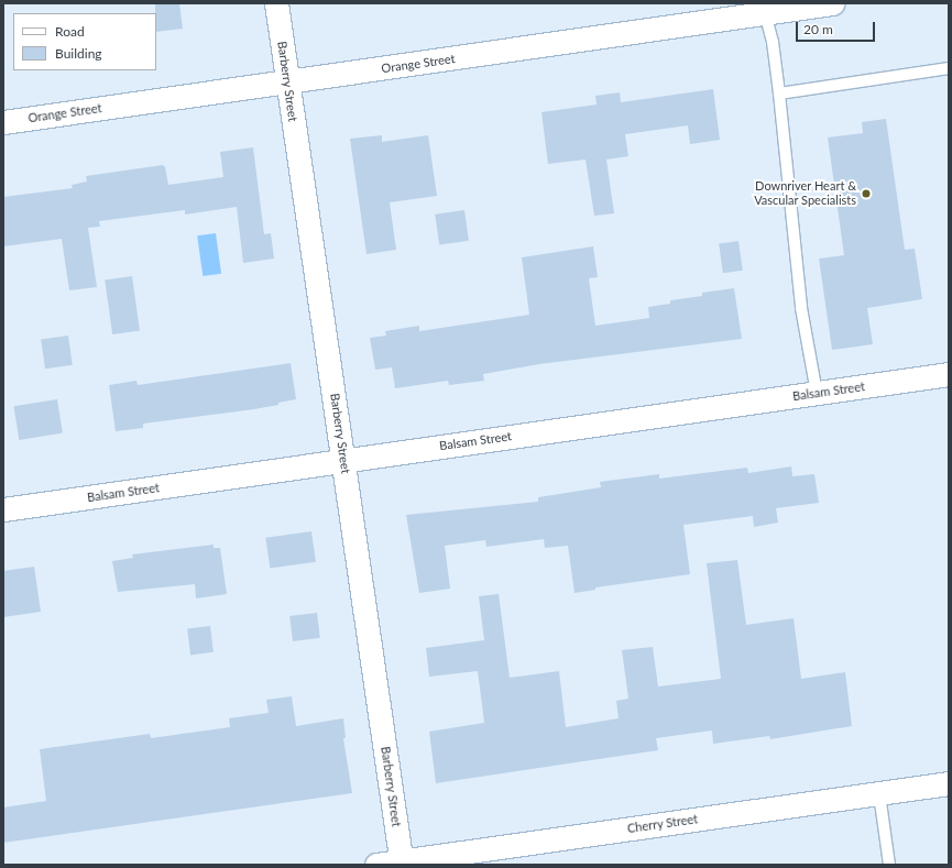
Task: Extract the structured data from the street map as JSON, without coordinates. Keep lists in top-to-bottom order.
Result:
{
  "streets": {
    "street": [
      "Orange Street",
      "Barberry Street",
      "Balsam Street",
      "Cherry Street"
    ]
  },
  "crossings": [
    ["Orange Street", "Barberry Street"],
    ["Barberry Street", "Balsam Street"],
    ["Barberry Street", "Cherry Street"]
  ],
  "places": ["Downriver Heart & Vascular Specialists"],
  "legend": ["Road", "Building"],
  "scale_bar": "20 m"
}
